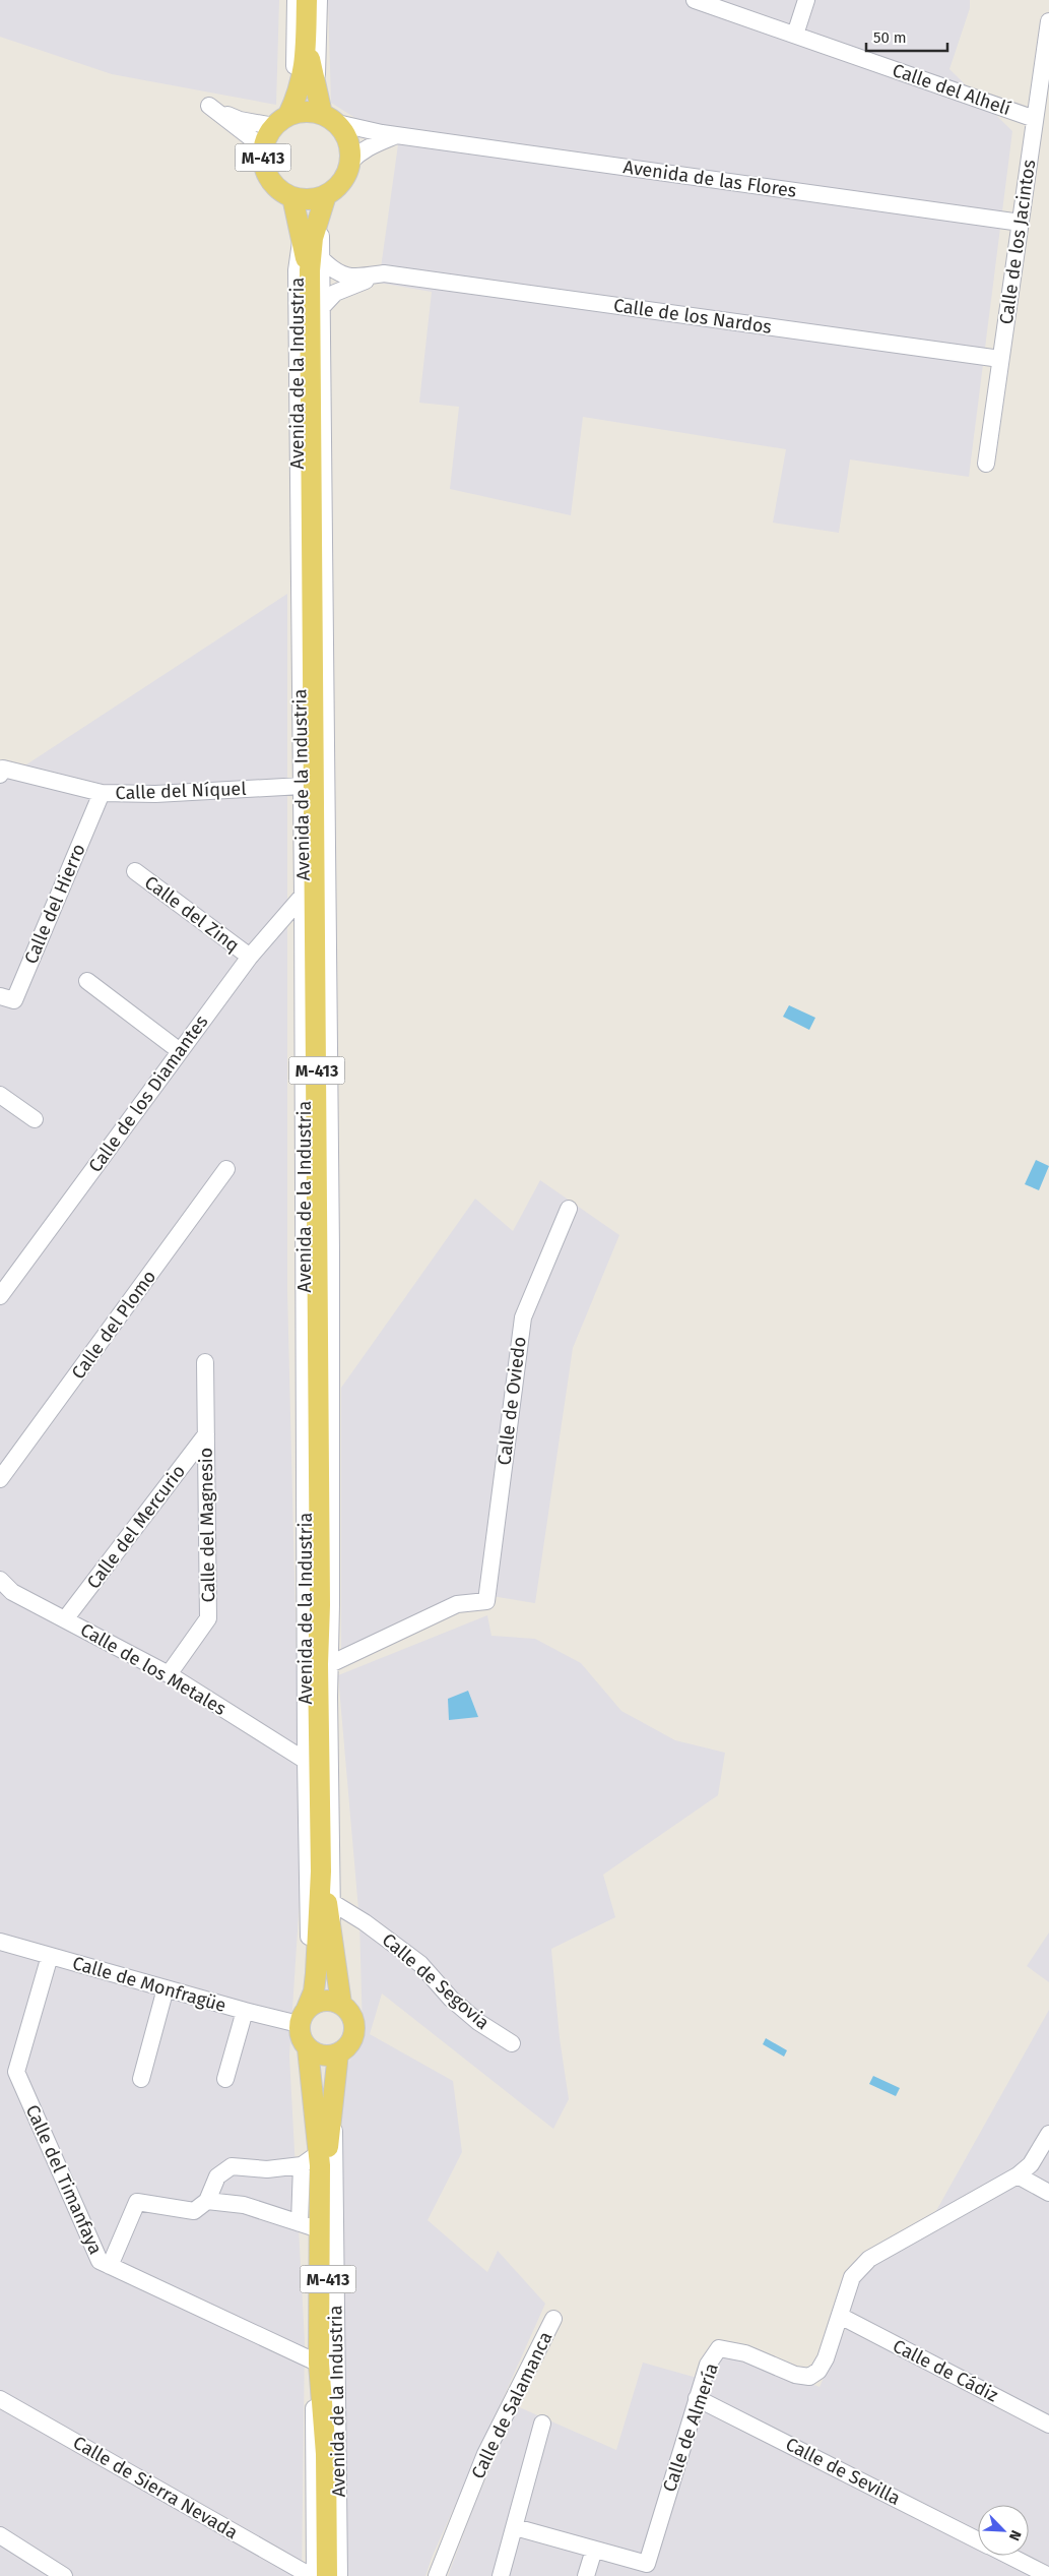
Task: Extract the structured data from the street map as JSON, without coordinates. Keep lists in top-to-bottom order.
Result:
{
  "streets": {
    "main road": ["M-413", "Avenida de la Industria"],
    "street": [
      "Calle del Alhelí",
      "Avenida de las Flores",
      "Calle de los Jacintos",
      "Calle de los Nardos",
      "Calle del Níquel",
      "Calle del Hierro",
      "Calle del Zinq",
      "Calle de los Diamantes",
      "Calle del Plomo",
      "Calle de Oviedo",
      "Calle del Magnesio",
      "Calle del Mercurio",
      "Calle de los Metales",
      "Calle de Segovia",
      "Calle de Monfragüe",
      "Calle del Timanfaya",
      "Calle de Cádiz",
      "Calle de Salamanca",
      "Calle de Almería",
      "Calle de Sevilla",
      "Calle de Sierra Nevada"
    ]
  },
  "crossings": [
    ["Calle del Alhelí", "Calle de los Jacintos"],
    ["M-413", "Avenida de las Flores"],
    ["M-413", "Avenida de la Industria"],
    ["M-413", "Calle de Monfragüe"],
    ["Avenida de las Flores", "Calle de los Jacintos"],
    ["Avenida de las Flores", "Avenida de la Industria"],
    ["Calle de los Jacintos", "Calle de los Nardos"],
    ["Calle de los Nardos", "Avenida de la Industria"],
    ["Avenida de la Industria", "Calle del Níquel"],
    ["Avenida de la Industria", "Calle de los Diamantes"],
    ["Avenida de la Industria", "Calle de Oviedo"],
    ["Avenida de la Industria", "Calle de los Metales"],
    ["Avenida de la Industria", "Calle de Segovia"],
    ["Avenida de la Industria", "Calle de Monfragüe"],
    ["Avenida de la Industria", "Calle del Timanfaya"],
    ["Avenida de la Industria", "Calle de Sierra Nevada"],
    ["Calle del Níquel", "Calle del Hierro"],
    ["Calle del Zinq", "Calle de los Diamantes"],
    ["Calle del Magnesio", "Calle del Mercurio"],
    ["Calle del Magnesio", "Calle de los Metales"],
    ["Calle del Mercurio", "Calle de los Metales"],
    ["Calle de Monfragüe", "Calle del Timanfaya"],
    ["Calle de Cádiz", "Calle de Almería"],
    ["Calle de Almería", "Calle de Sevilla"]
  ],
  "scale_bar": "50 m",
  "north": "bottom right"
}
